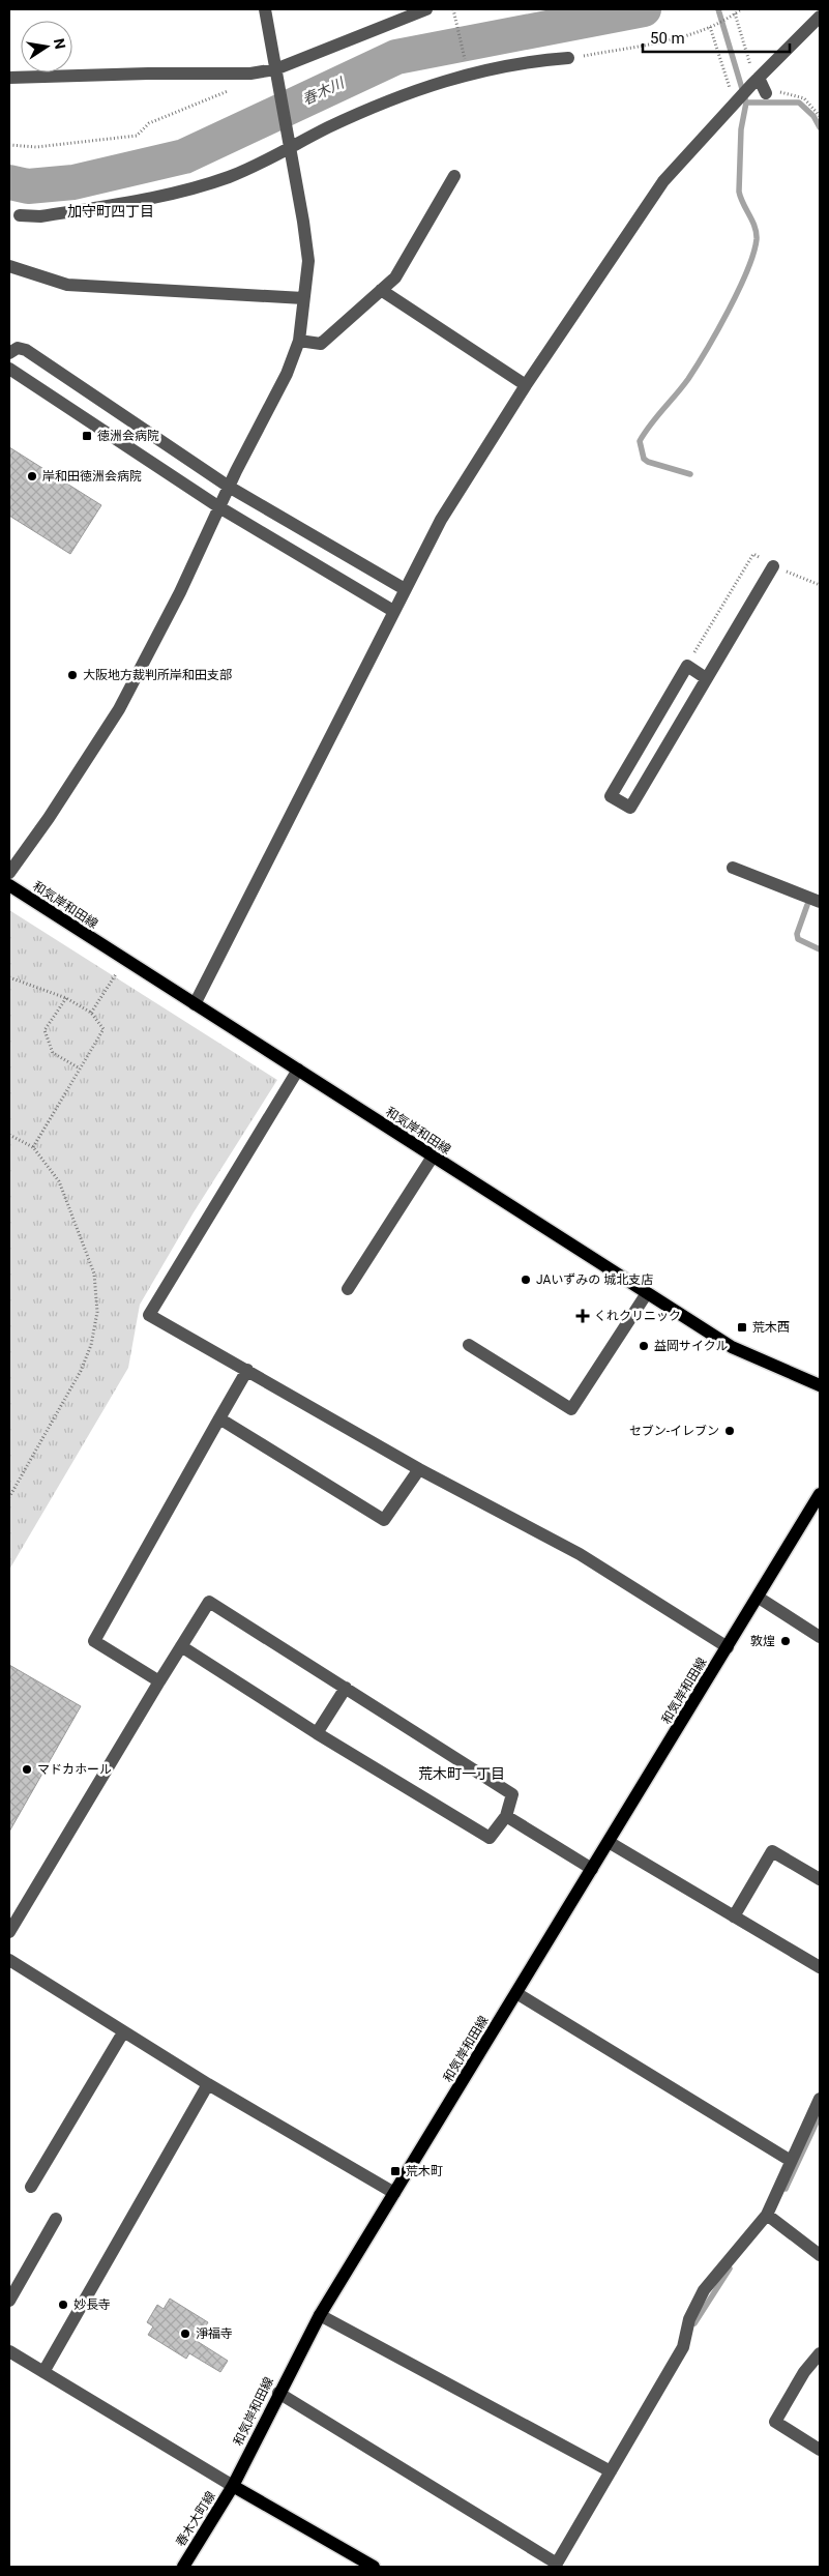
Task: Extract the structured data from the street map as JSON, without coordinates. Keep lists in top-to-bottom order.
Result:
{
  "streets": {
    "main road": ["和気岸和田線", "春木大町線"]
  },
  "crossings": [
    ["和気岸和田線", "春木大町線"]
  ],
  "districts": ["加守町四丁目", "荒木町一丁目"],
  "water": ["春木川"],
  "places": {
    "transit": ["徳洲会病院", "荒木西", "荒木町"],
    "other": [
      "岸和田徳洲会病院",
      "大阪地方裁判所岸和田支部",
      "JAいずみの 城北支店",
      "益岡サイクル",
      "セブン-イレブン",
      "敦煌",
      "マドカホール",
      "妙長寺",
      "淨福寺"
    ],
    "health": ["くれクリニック"]
  },
  "scale_bar": "50 m",
  "north": "right"
}
